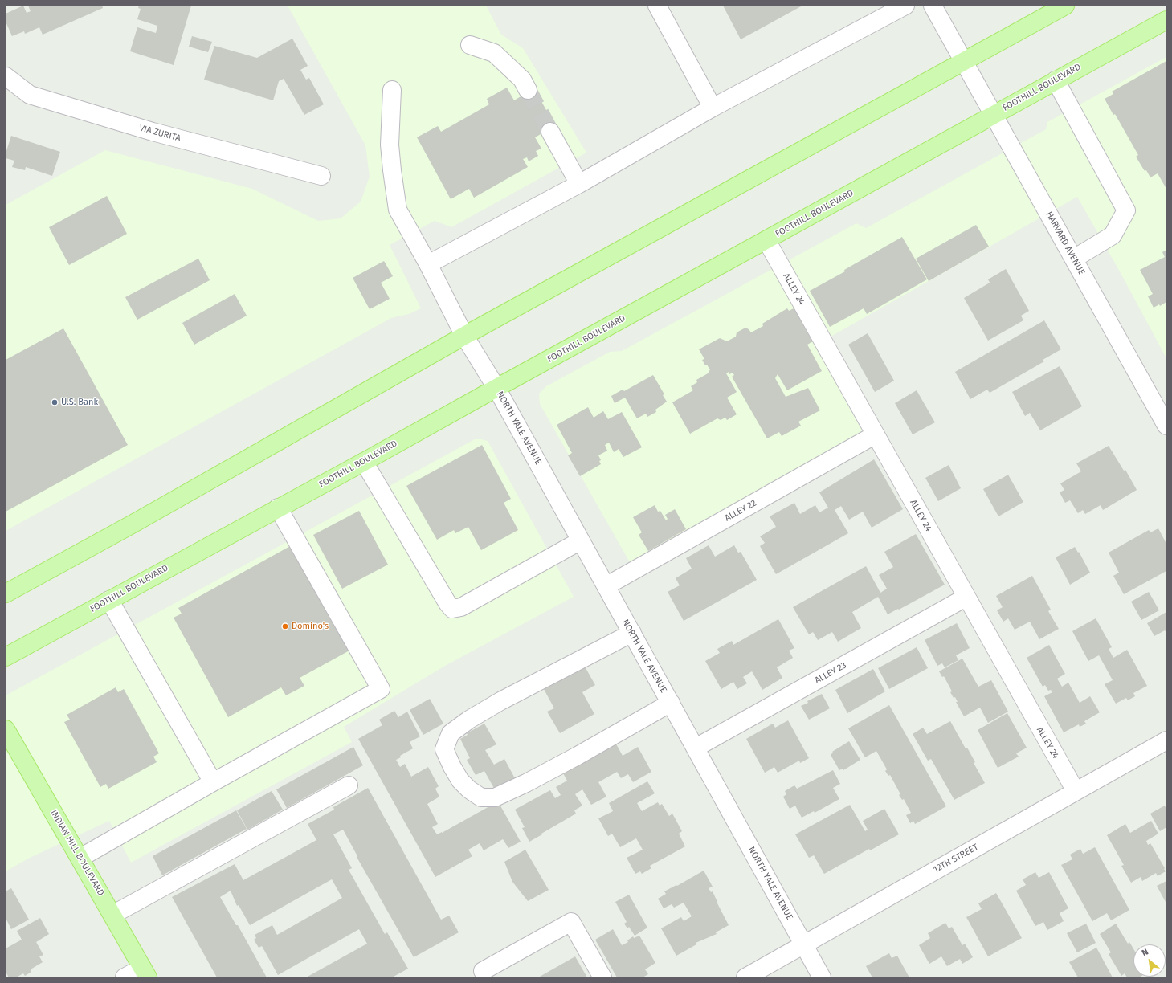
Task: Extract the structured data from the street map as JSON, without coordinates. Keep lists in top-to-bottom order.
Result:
{
  "streets": {
    "main road": ["FOOTHILL BOULEVARD", "INDIAN HILL BOULEVARD"],
    "street": [
      "VIA ZURITA",
      "HARVARD AVENUE",
      "ALLEY 24",
      "NORTH YALE AVENUE",
      "ALLEY 22",
      "ALLEY 23",
      "12TH STREET"
    ]
  },
  "crossings": [
    ["FOOTHILL BOULEVARD", "HARVARD AVENUE"],
    ["FOOTHILL BOULEVARD", "ALLEY 24"],
    ["FOOTHILL BOULEVARD", "NORTH YALE AVENUE"],
    ["ALLEY 24", "ALLEY 22"],
    ["ALLEY 24", "ALLEY 23"],
    ["ALLEY 24", "12TH STREET"],
    ["NORTH YALE AVENUE", "ALLEY 22"],
    ["NORTH YALE AVENUE", "ALLEY 23"],
    ["NORTH YALE AVENUE", "12TH STREET"]
  ],
  "places": ["U.S. Bank", "Domino's"],
  "north": "top left"
}
